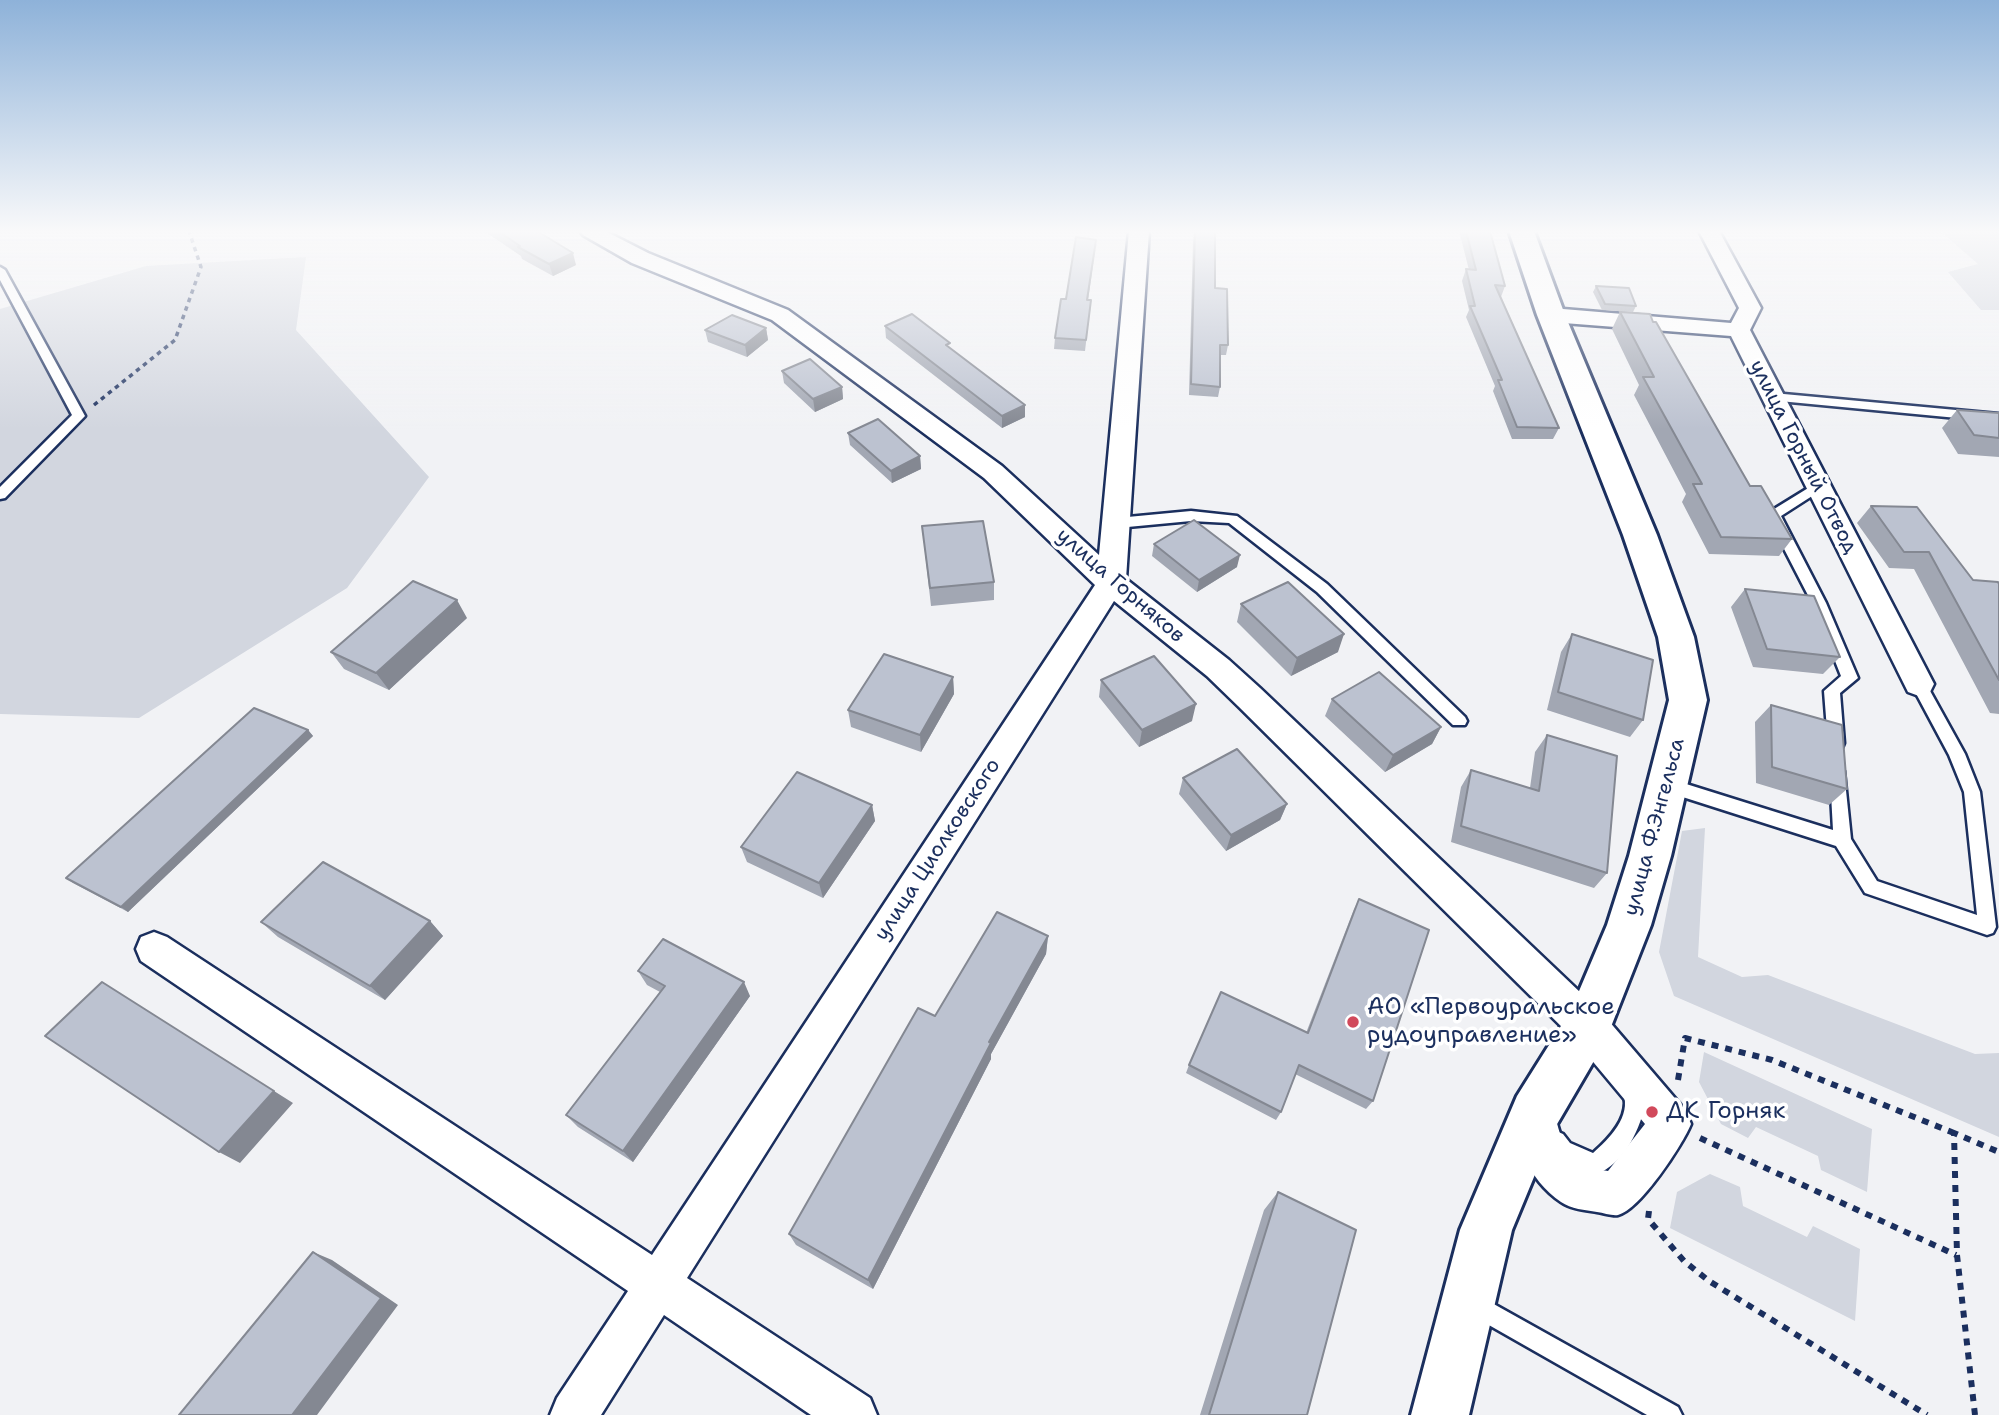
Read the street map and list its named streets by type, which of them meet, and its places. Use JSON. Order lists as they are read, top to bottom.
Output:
{
  "streets": {
    "street": [
      "улица Горный Отвод",
      "улица Горняков",
      "улица Ф.Энгельса",
      "улица Циолковского"
    ]
  },
  "crossings": [
    ["улица Горняков", "улица Ф.Энгельса"],
    ["улица Горняков", "улица Циолковского"]
  ],
  "places": ["АО «Первоуральское рудоуправление»", "ДК Горняк"]
}
